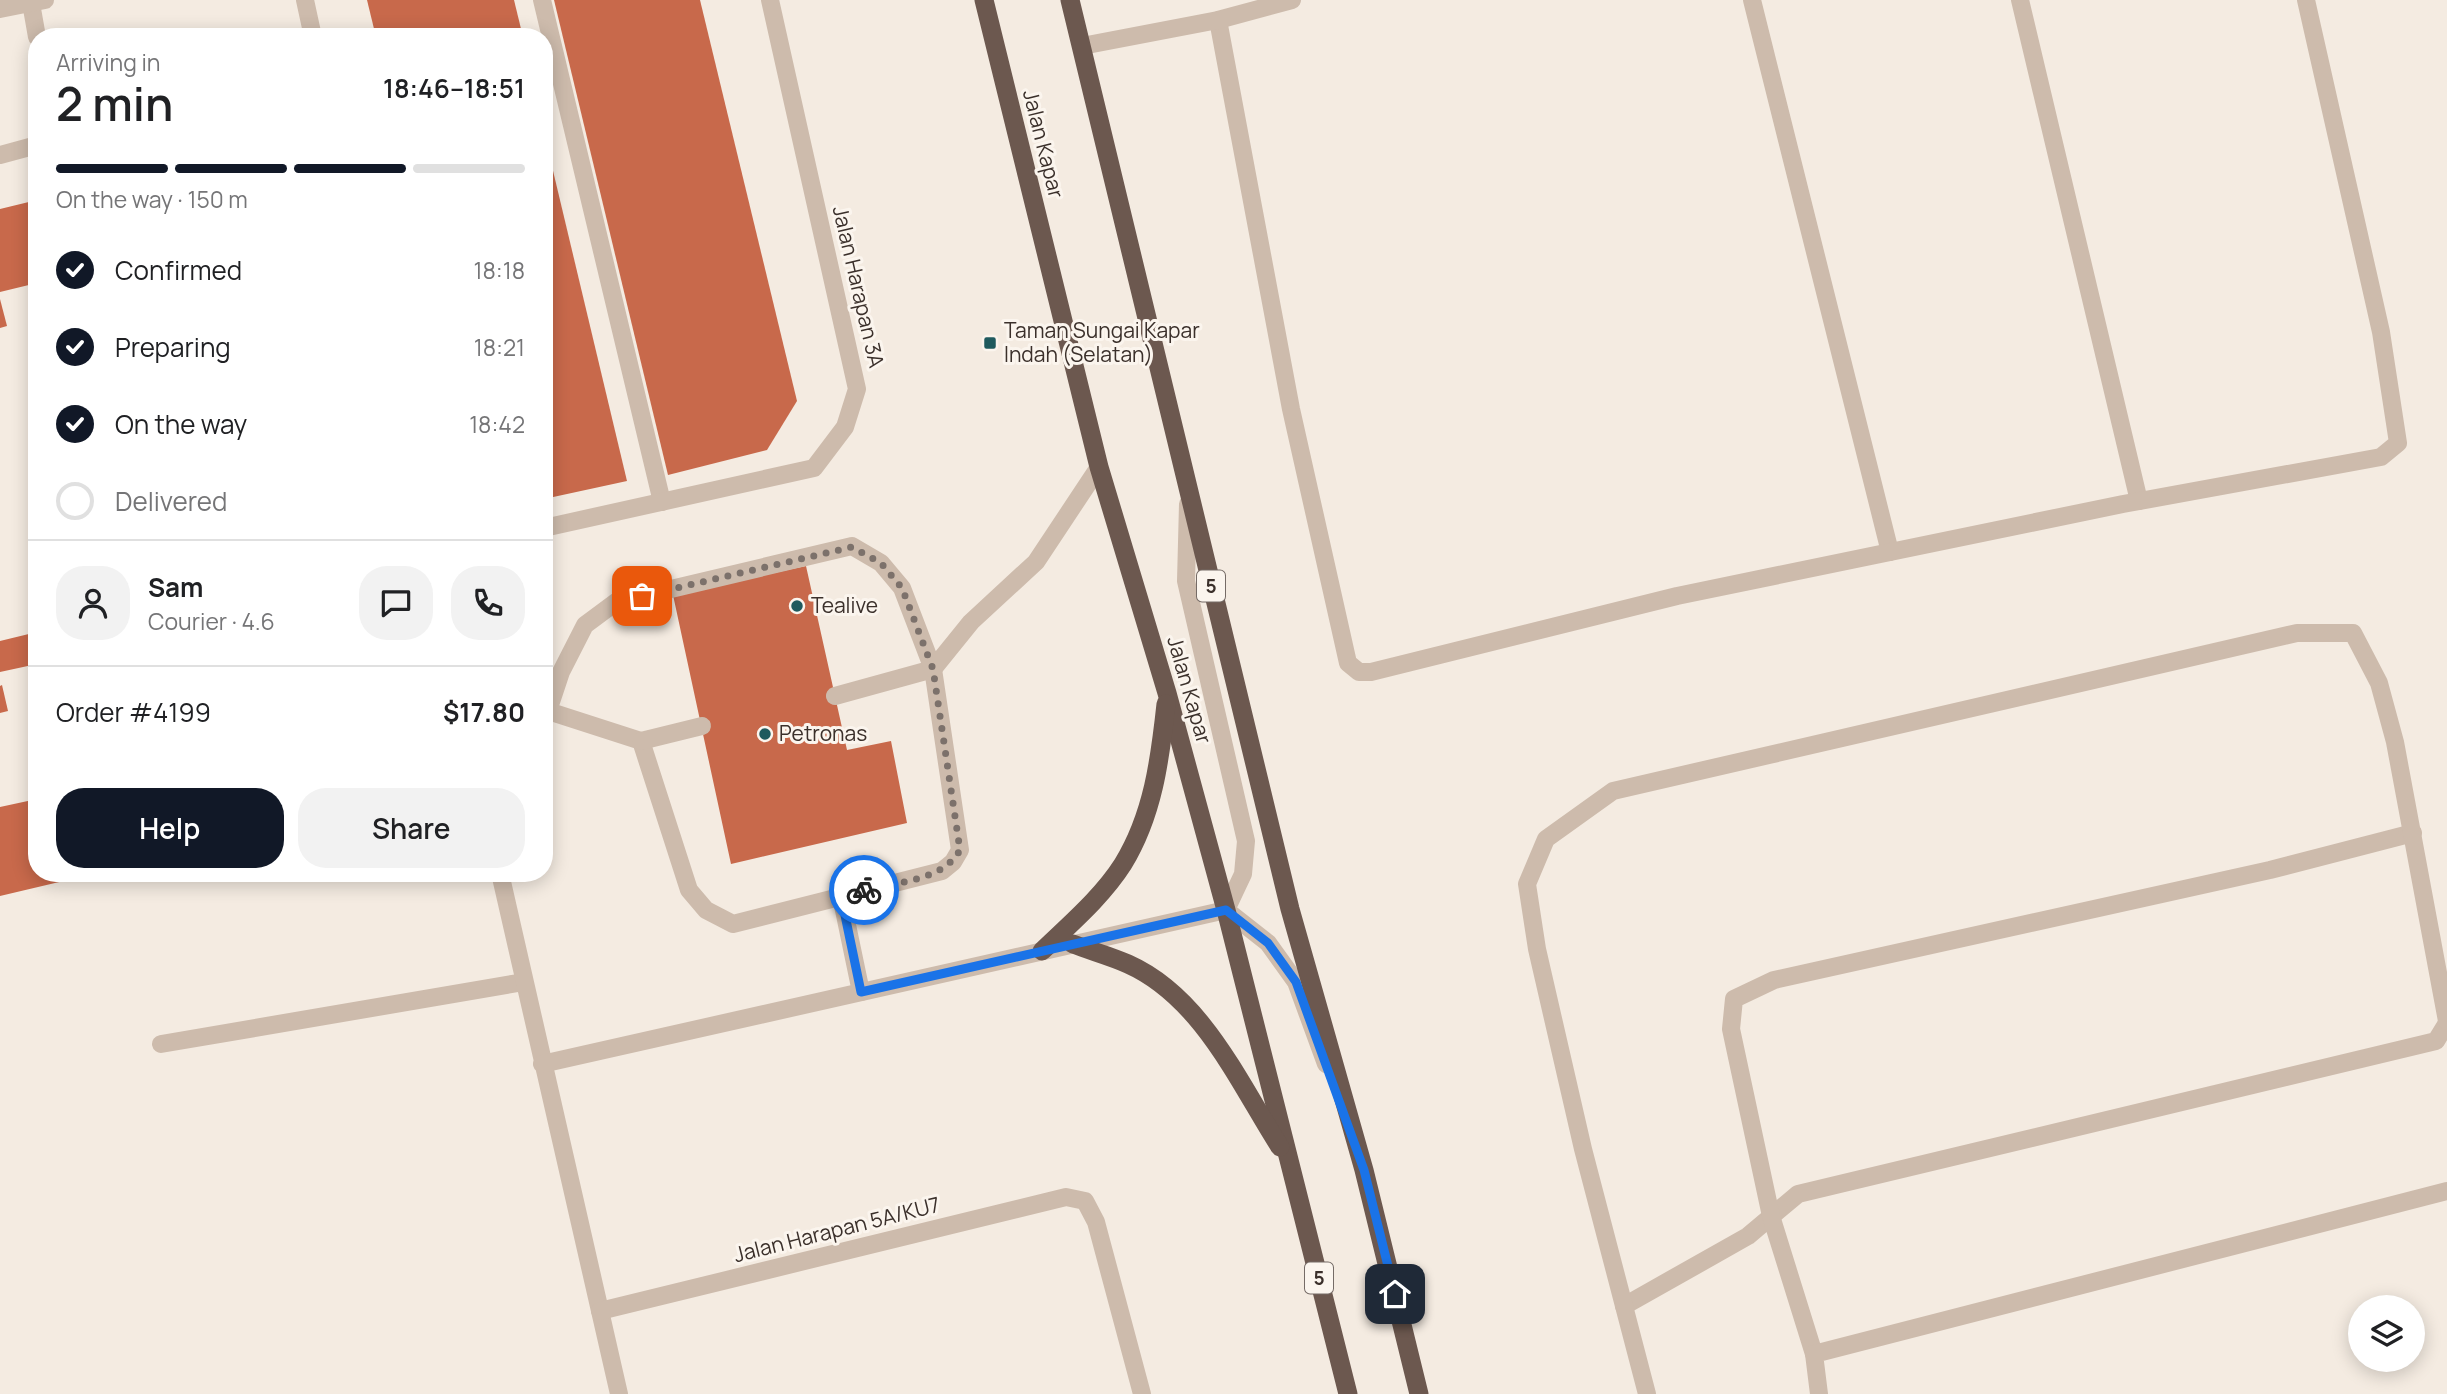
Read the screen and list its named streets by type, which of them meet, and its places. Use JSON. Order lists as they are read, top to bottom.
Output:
{
  "streets": {
    "highway": ["Jalan Kapar", "5"],
    "street": ["Jalan Harapan 3A", "Jalan Harapan 5A/KU7"]
  },
  "places": {
    "transit": ["Taman Sungai Kapar Indah (Selatan)"],
    "other": ["Tealive", "Petronas"]
  },
  "page": {
    "heading": ["2 min", "Arriving in", "18:46–18:51"],
    "panel": [
      "Sam",
      "Courier · 4.6",
      "Order #4199",
      "$17.80"
    ],
    "bar": "On the way · 150 m",
    "list": [
      ["Confirmed", "18:18"],
      ["Preparing", "18:21"],
      ["On the way", "18:42"],
      "Delivered"
    ],
    "buttons": ["Help", "Share"]
  }
}
